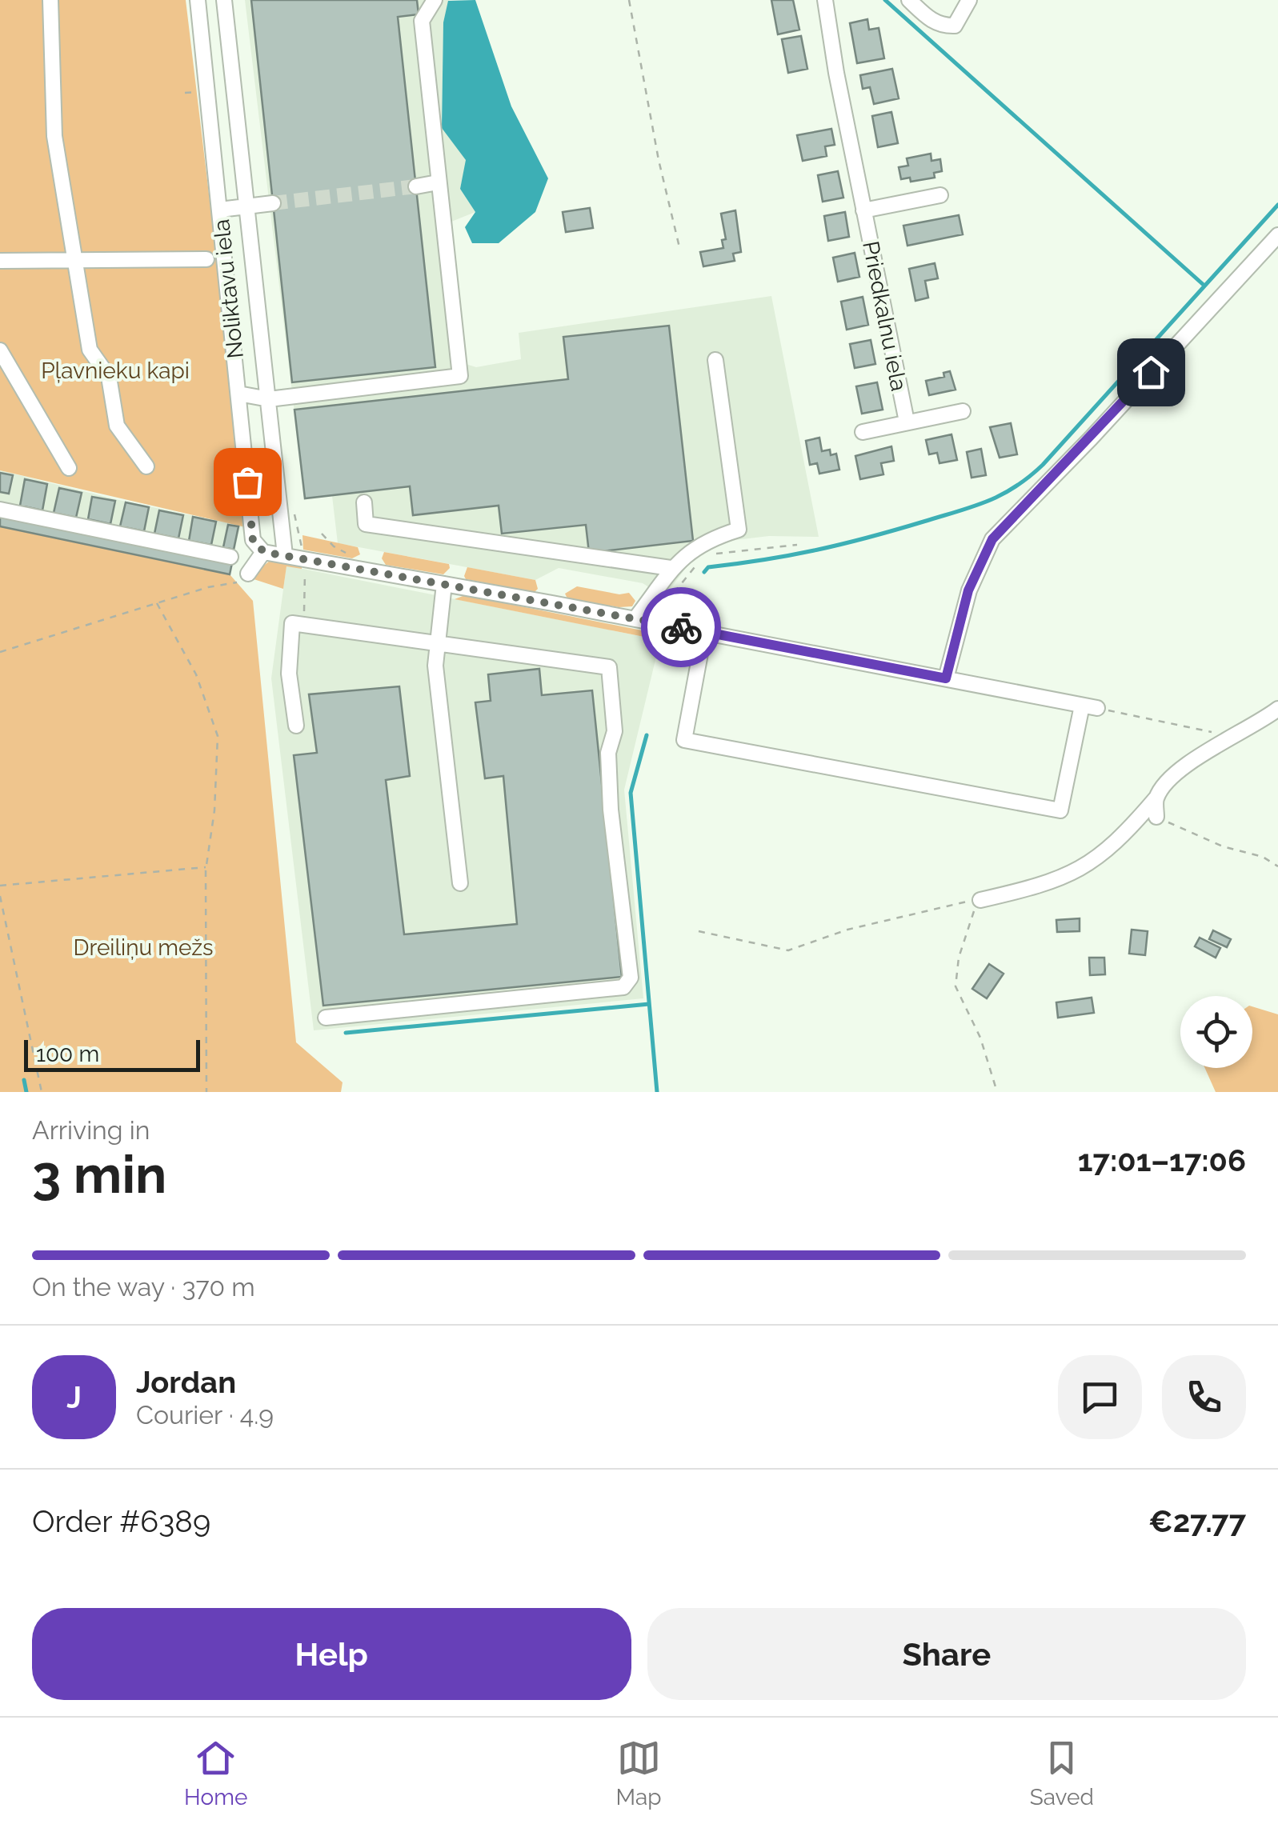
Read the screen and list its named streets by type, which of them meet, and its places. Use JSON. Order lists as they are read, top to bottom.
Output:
{
  "streets": {
    "street": ["Noliktavu iela", "Priedkalnu iela"]
  },
  "parks": ["Pļavnieku kapi", "Dreiliņu mežs"],
  "scale_bar": "100 m",
  "page": {
    "scale": "100 m",
    "heading": ["3 min", "Arriving in", "17:01–17:06"],
    "panel": [
      "Jordan",
      "Courier · 4.9",
      "Order #6389",
      "€27.77"
    ],
    "bar": "On the way · 370 m",
    "round": "J",
    "buttons": ["Help", "Share"],
    "tabs": ["Home", "Map", "Saved"]
  }
}
